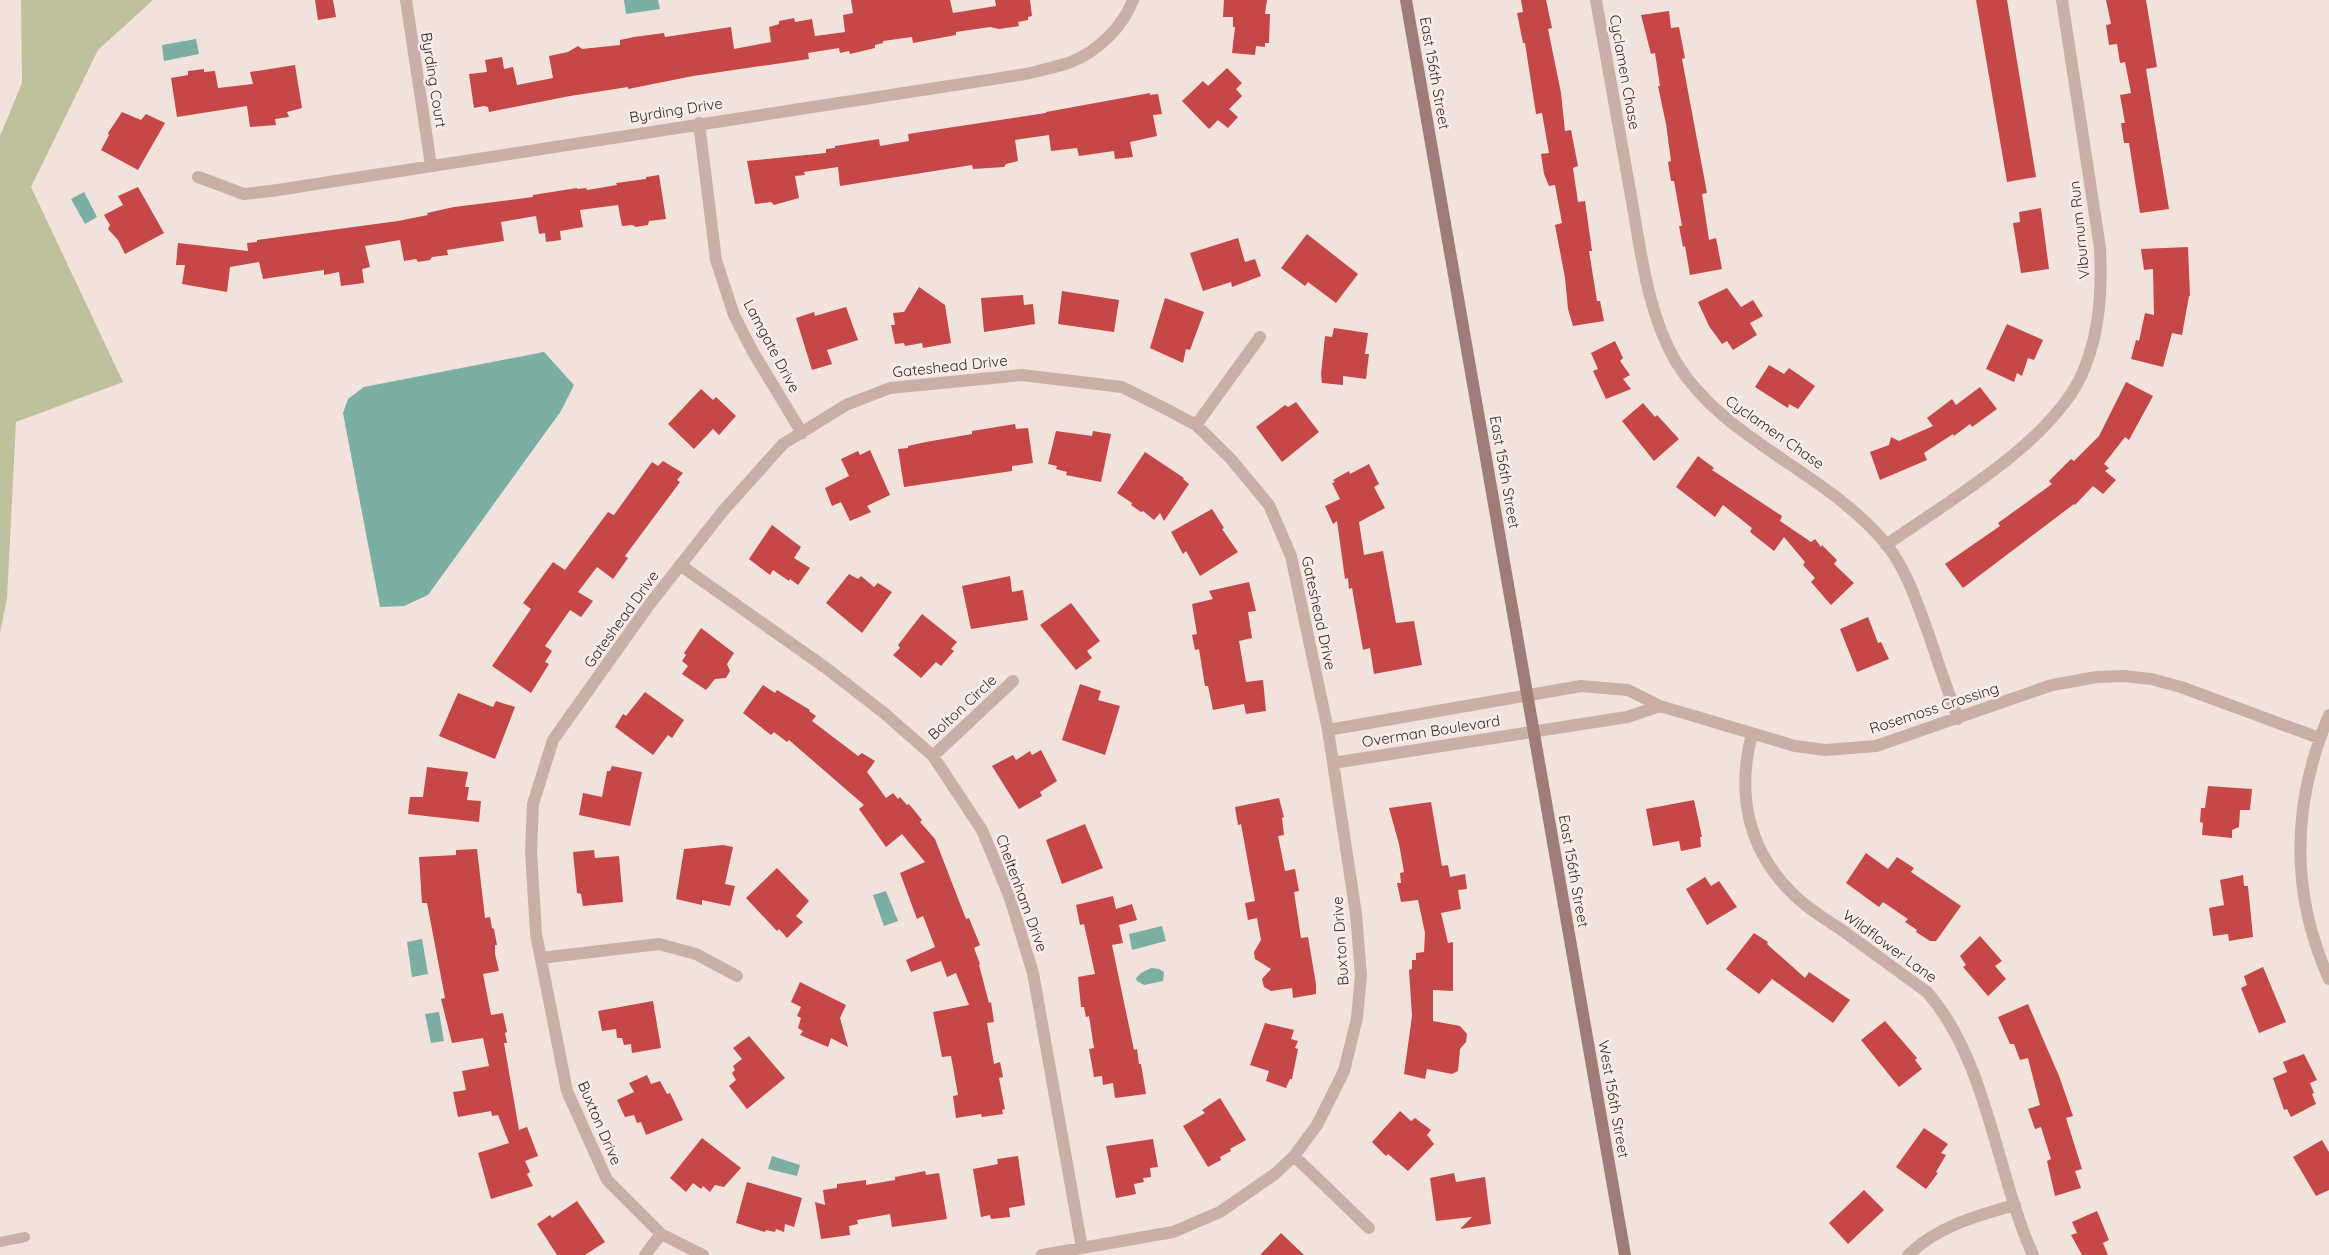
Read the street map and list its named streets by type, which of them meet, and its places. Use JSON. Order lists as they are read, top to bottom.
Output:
{
  "streets": {
    "street": [
      "Cyclamen Chase",
      "East 156th Street",
      "Byrding Court",
      "Byrding Drive",
      "Viburnum Run",
      "Lamgate Drive",
      "Gateshead Drive",
      "Bolton Circle",
      "Rosemoss Crossing",
      "Overman Boulevard",
      "Cheltenham Drive",
      "Buxton Drive",
      "Wildflower Lane",
      "West 156th Street"
    ]
  },
  "crossings": [
    ["Cyclamen Chase", "Viburnum Run"],
    ["Cyclamen Chase", "Rosemoss Crossing"],
    ["East 156th Street", "Rosemoss Crossing"],
    ["East 156th Street", "Overman Boulevard"],
    ["East 156th Street", "West 156th Street"],
    ["Byrding Court", "Byrding Drive"],
    ["Byrding Drive", "Lamgate Drive"],
    ["Lamgate Drive", "Gateshead Drive"],
    ["Gateshead Drive", "Rosemoss Crossing"],
    ["Gateshead Drive", "Overman Boulevard"],
    ["Gateshead Drive", "Cheltenham Drive"],
    ["Gateshead Drive", "Buxton Drive"],
    ["Bolton Circle", "Cheltenham Drive"],
    ["Rosemoss Crossing", "Overman Boulevard"],
    ["Rosemoss Crossing", "Wildflower Lane"],
    ["Overman Boulevard", "Buxton Drive"],
    ["Cheltenham Drive", "Buxton Drive"]
  ]
}
